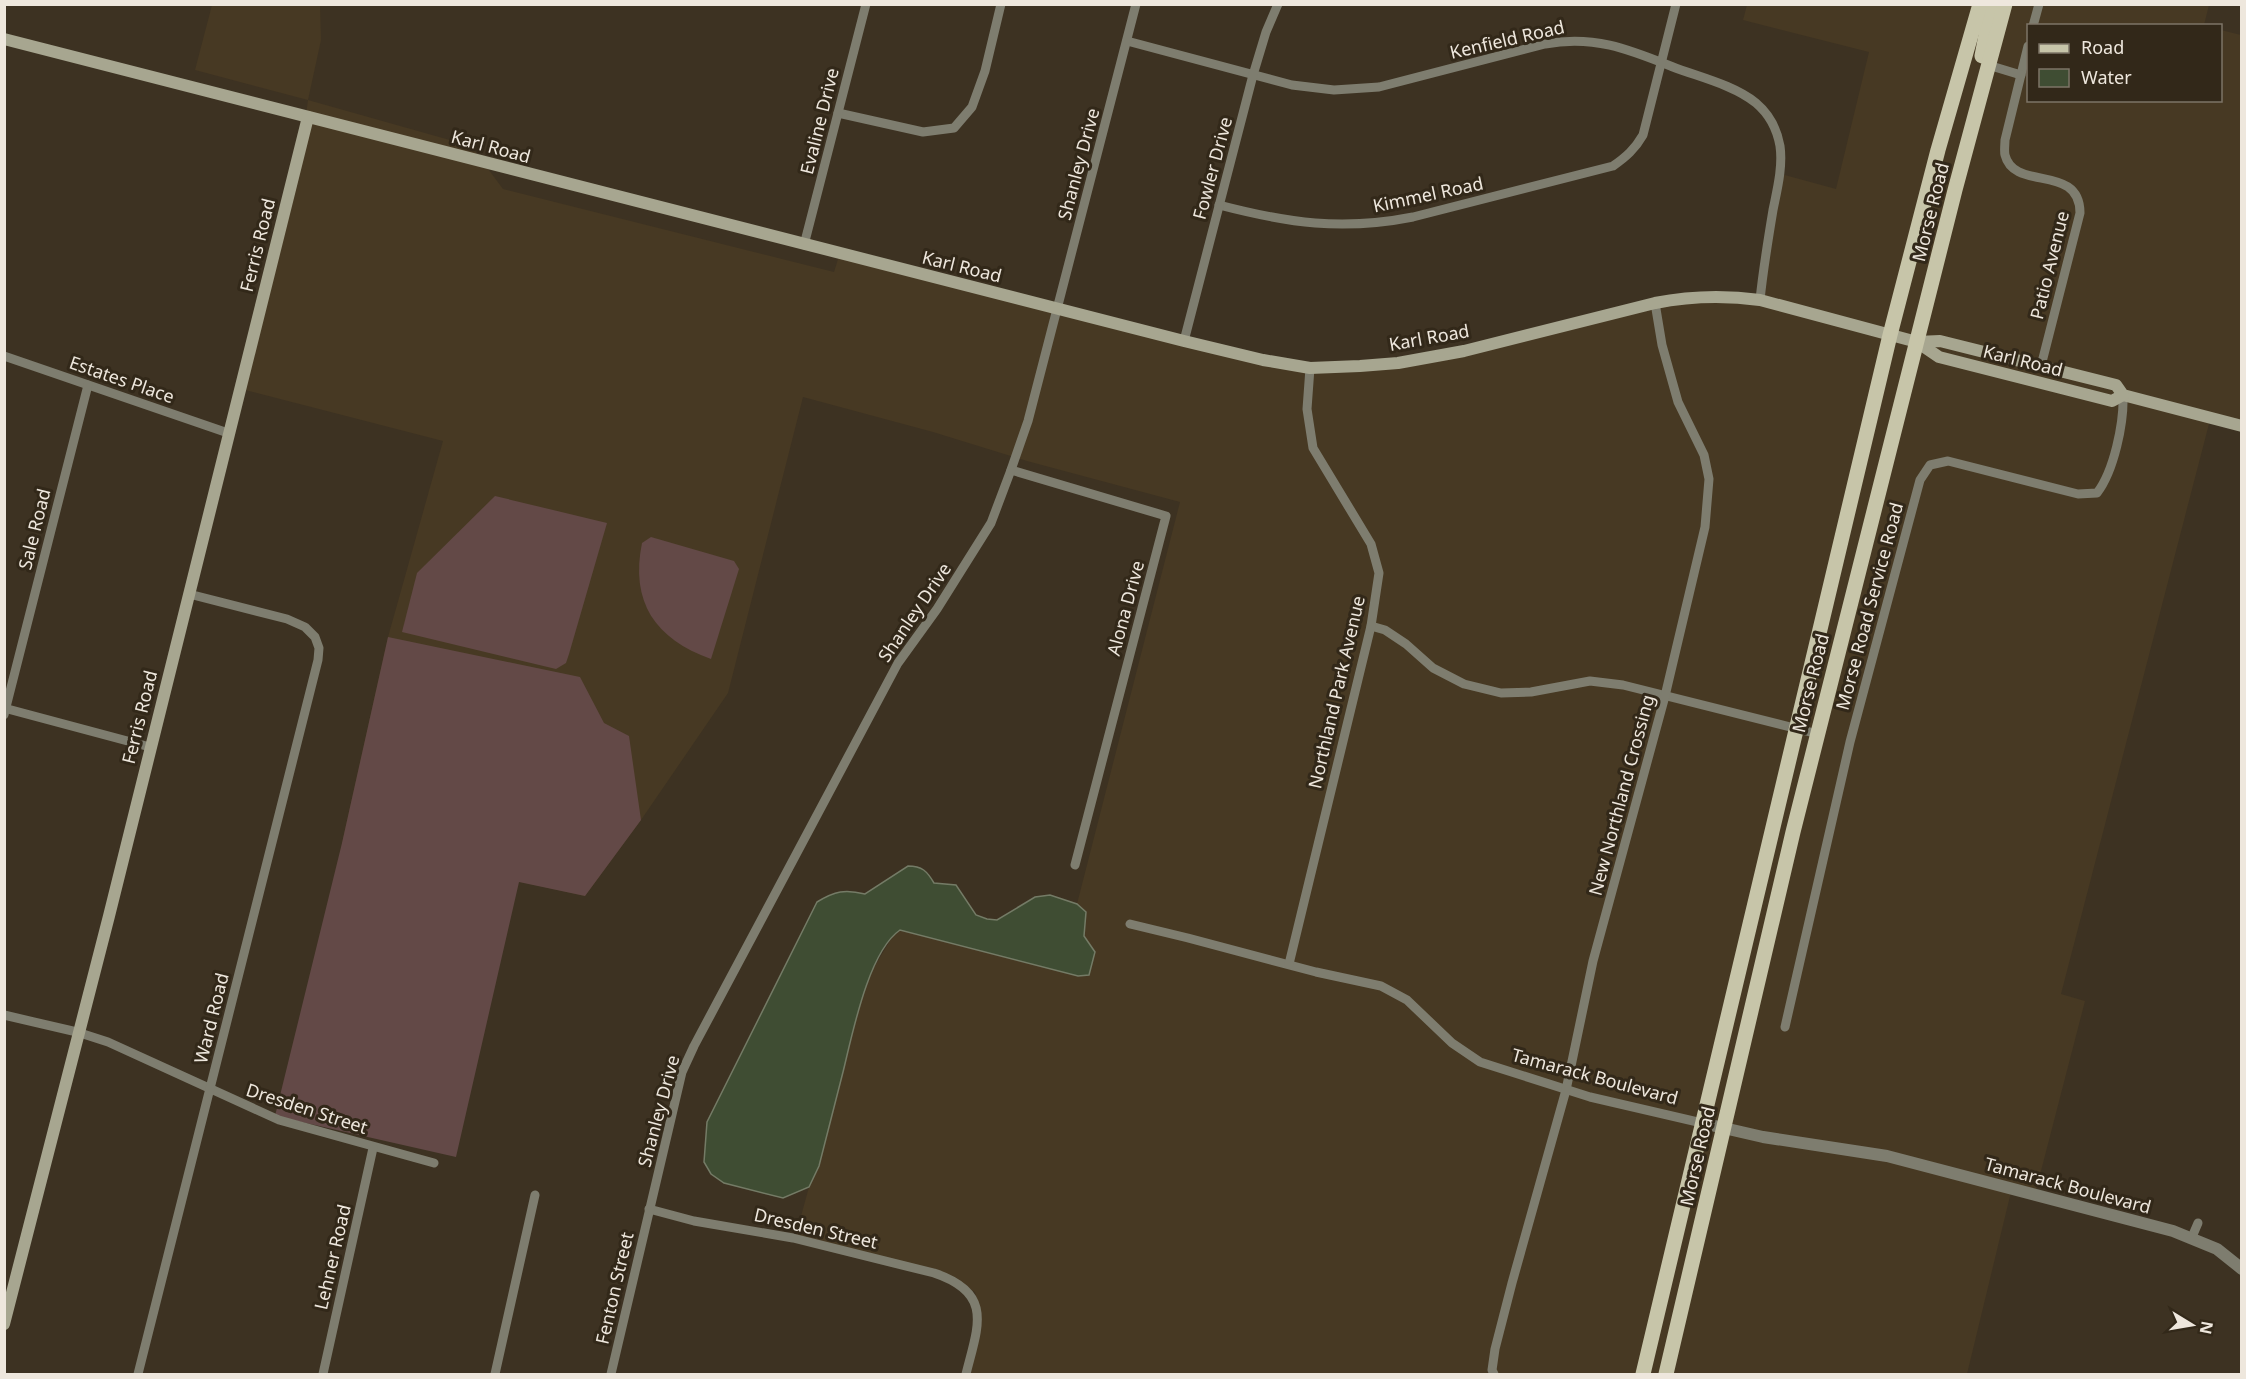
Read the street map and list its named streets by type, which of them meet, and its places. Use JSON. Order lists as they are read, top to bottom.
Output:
{
  "streets": {
    "main road": ["Karl Road", "Morse Road", "Ferris Road"],
    "street": [
      "Kenfield Road",
      "Evaline Drive",
      "Shanley Drive",
      "Fowler Drive",
      "Kimmel Road",
      "Patio Avenue",
      "Estates Place",
      "Sale Road",
      "Morse Road Service Road",
      "Alona Drive",
      "Northland Park Avenue",
      "New Northland Crossing",
      "Ward Road",
      "Tamarack Boulevard",
      "Dresden Street",
      "Lehner Road",
      "Fenton Street"
    ]
  },
  "crossings": [
    ["Kenfield Road", "Karl Road"],
    ["Kenfield Road", "Shanley Drive"],
    ["Kenfield Road", "Fowler Drive"],
    ["Kenfield Road", "Kimmel Road"],
    ["Evaline Drive", "Karl Road"],
    ["Karl Road", "Shanley Drive"],
    ["Karl Road", "Fowler Drive"],
    ["Karl Road", "Morse Road"],
    ["Karl Road", "Ferris Road"],
    ["Karl Road", "Patio Avenue"],
    ["Karl Road", "Morse Road Service Road"],
    ["Karl Road", "Northland Park Avenue"],
    ["Karl Road", "New Northland Crossing"],
    ["Shanley Drive", "Alona Drive"],
    ["Shanley Drive", "Dresden Street"],
    ["Shanley Drive", "Fenton Street"],
    ["Fowler Drive", "Kimmel Road"],
    ["Morse Road", "Tamarack Boulevard"],
    ["Ferris Road", "Estates Place"],
    ["Ferris Road", "Ward Road"],
    ["Ferris Road", "Dresden Street"],
    ["Estates Place", "Sale Road"],
    ["Northland Park Avenue", "Tamarack Boulevard"],
    ["New Northland Crossing", "Tamarack Boulevard"],
    ["Ward Road", "Dresden Street"],
    ["Dresden Street", "Lehner Road"],
    ["Dresden Street", "Fenton Street"]
  ],
  "legend": ["Road", "Water"],
  "north": "right"
}
